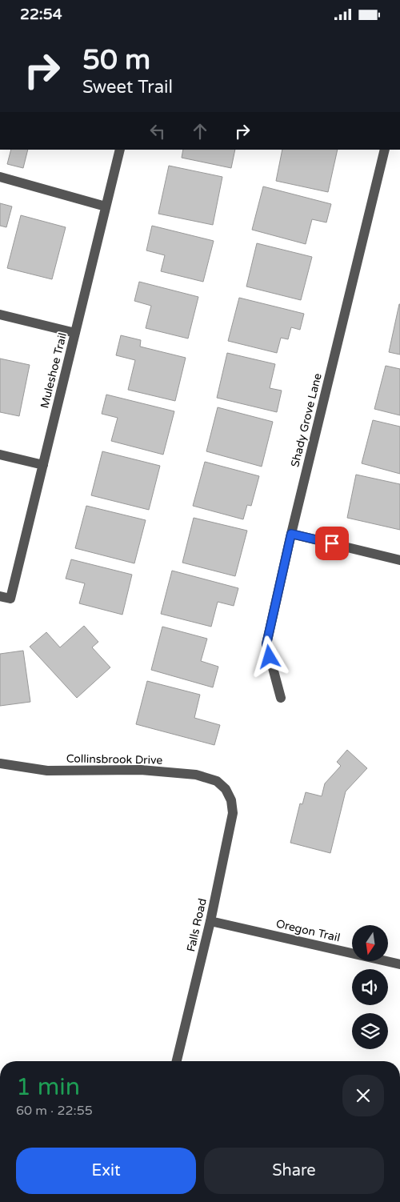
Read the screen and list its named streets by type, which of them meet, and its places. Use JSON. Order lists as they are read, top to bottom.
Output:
{
  "streets": {
    "street": [
      "Muleshoe Trail",
      "Shady Grove Lane",
      "Collinsbrook Drive",
      "Falls Road",
      "Oregon Trail"
    ]
  },
  "crossings": [
    ["Collinsbrook Drive", "Falls Road"],
    ["Falls Road", "Oregon Trail"]
  ],
  "north": "bottom",
  "page": {
    "status": "22:54",
    "turn": ["50 m", "Sweet Trail"],
    "heading": ["1 min", "60 m · 22:55"],
    "buttons": ["Exit", "Share"]
  }
}
